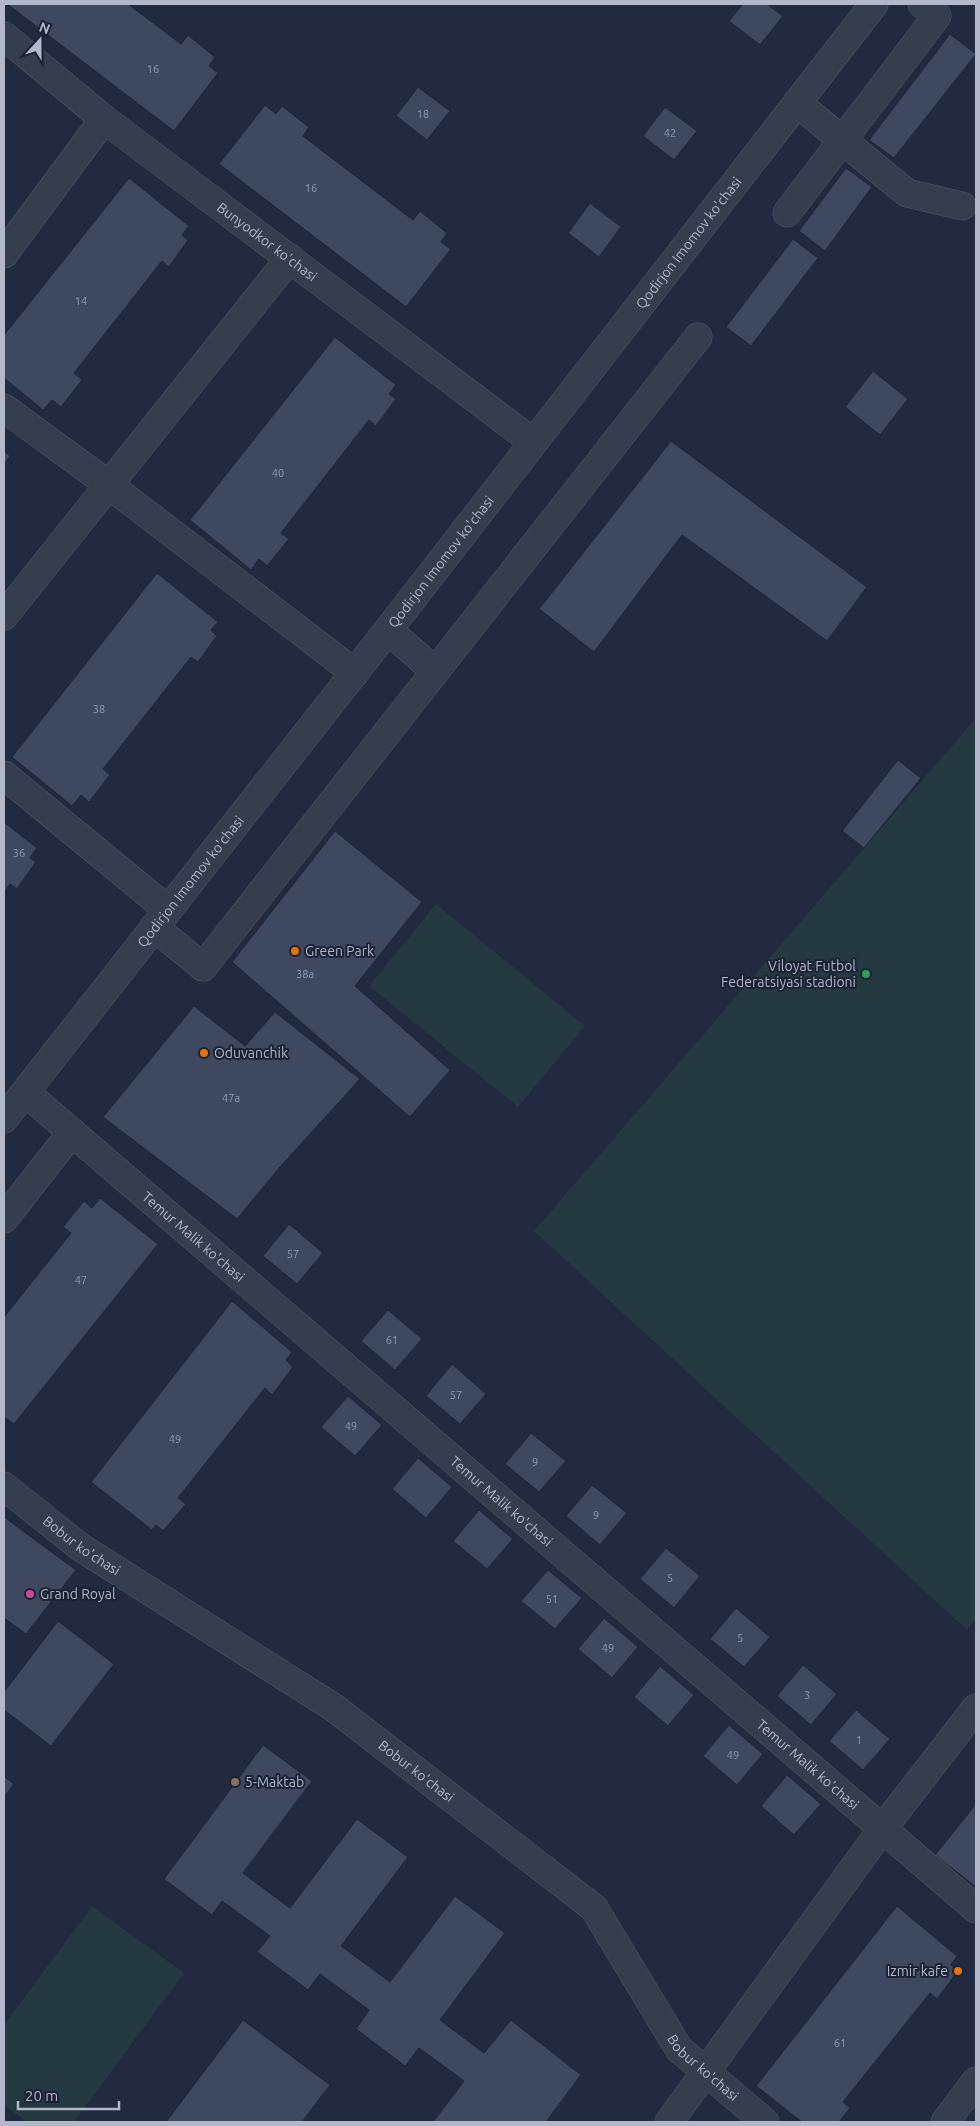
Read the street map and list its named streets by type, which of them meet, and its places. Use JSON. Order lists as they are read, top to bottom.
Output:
{
  "streets": {
    "street": [
      "Bunyodkor ko'chasi",
      "Qodirjon Imomov ko'chasi",
      "Temur Malik ko'chasi",
      "Bobur ko'chasi"
    ]
  },
  "crossings": [
    ["Bunyodkor ko'chasi", "Qodirjon Imomov ko'chasi"],
    ["Qodirjon Imomov ko'chasi", "Temur Malik ko'chasi"]
  ],
  "places": [
    "Green Park",
    "Viloyat Futbol Federatsiyasi stadioni",
    "Oduvanchik",
    "Grand Royal",
    "5-Maktab",
    "Izmir kafe"
  ],
  "house_numbers": [
    "16",
    "18",
    "42",
    "16",
    "14",
    "40",
    "38",
    "36",
    "38a",
    "47a",
    "57",
    "47",
    "61",
    "57",
    "49",
    "49",
    "9",
    "9",
    "5",
    "51",
    "5",
    "49",
    "3",
    "1",
    "49",
    "61"
  ],
  "scale_bar": "20 m",
  "north": "top"
}
